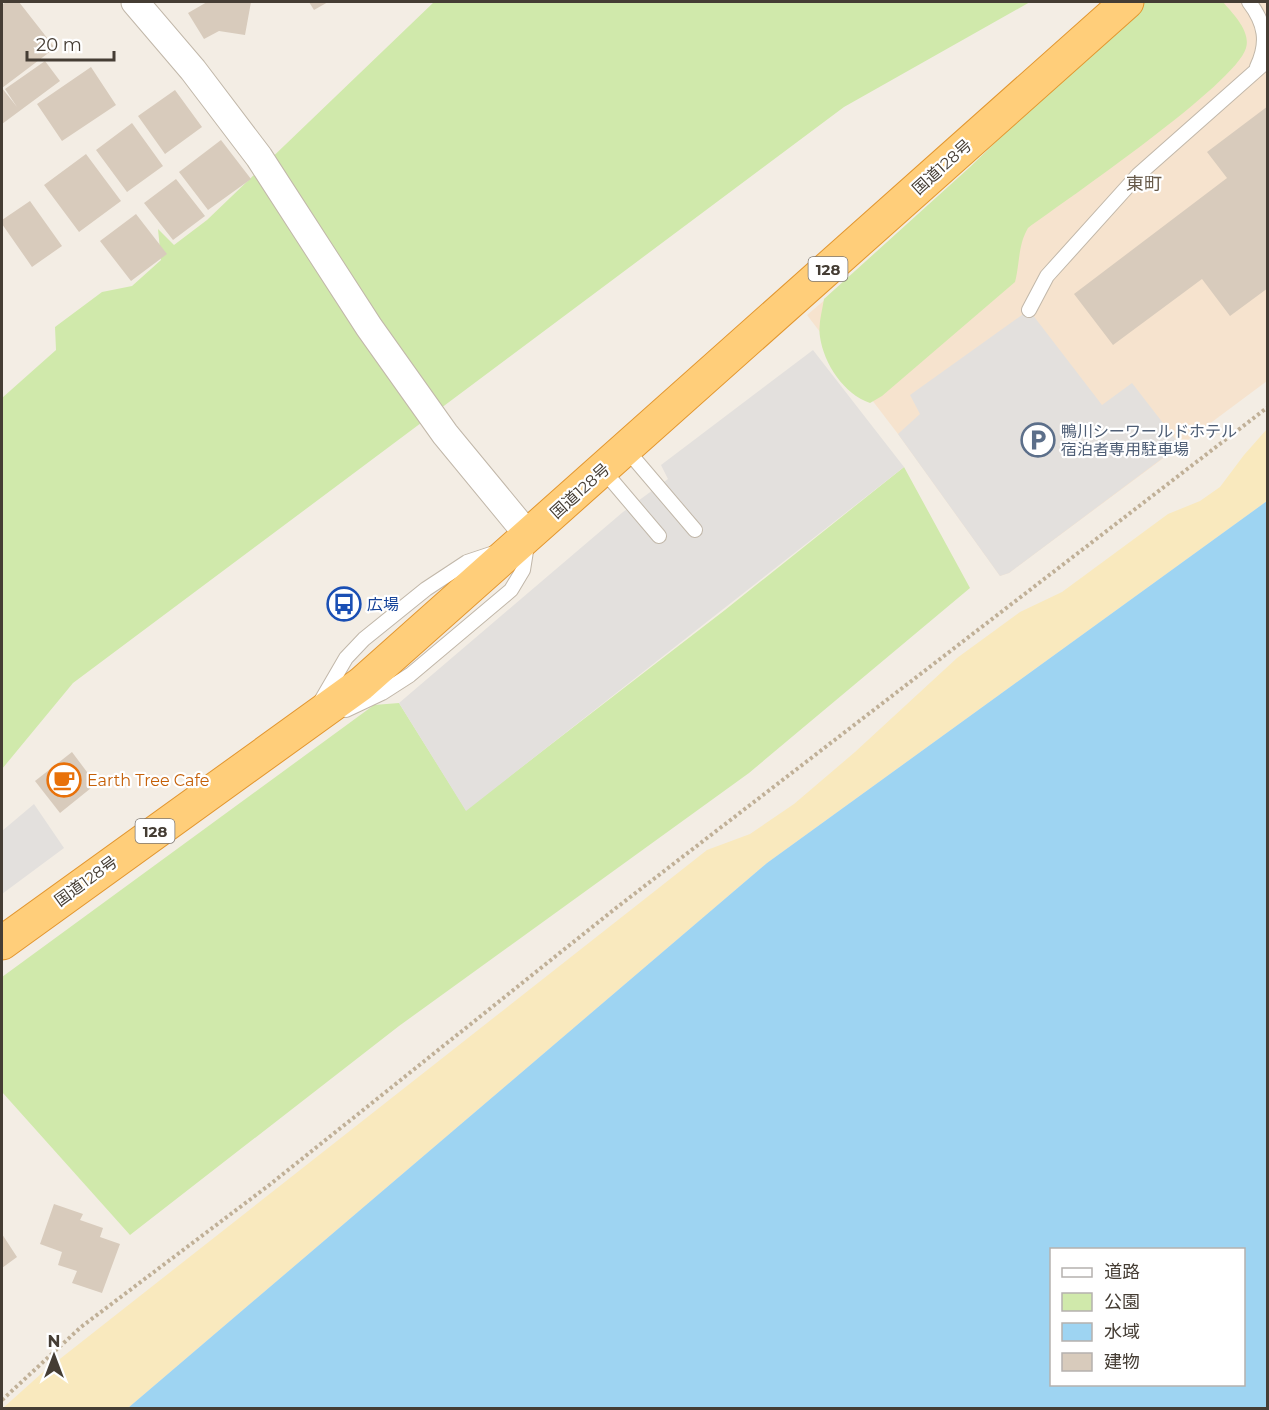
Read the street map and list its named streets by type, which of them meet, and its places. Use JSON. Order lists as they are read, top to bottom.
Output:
{
  "streets": {
    "highway": ["国道128号", "128"]
  },
  "districts": ["東町"],
  "places": {
    "parking": ["鴨川シーワールドホテル 宿泊者専用駐車場"],
    "bus stop": ["広場"],
    "cafe": ["Earth Tree Cafe"]
  },
  "legend": [
    "道路",
    "公園",
    "水域",
    "建物"
  ],
  "scale_bar": "20 m",
  "north": "top"
}
